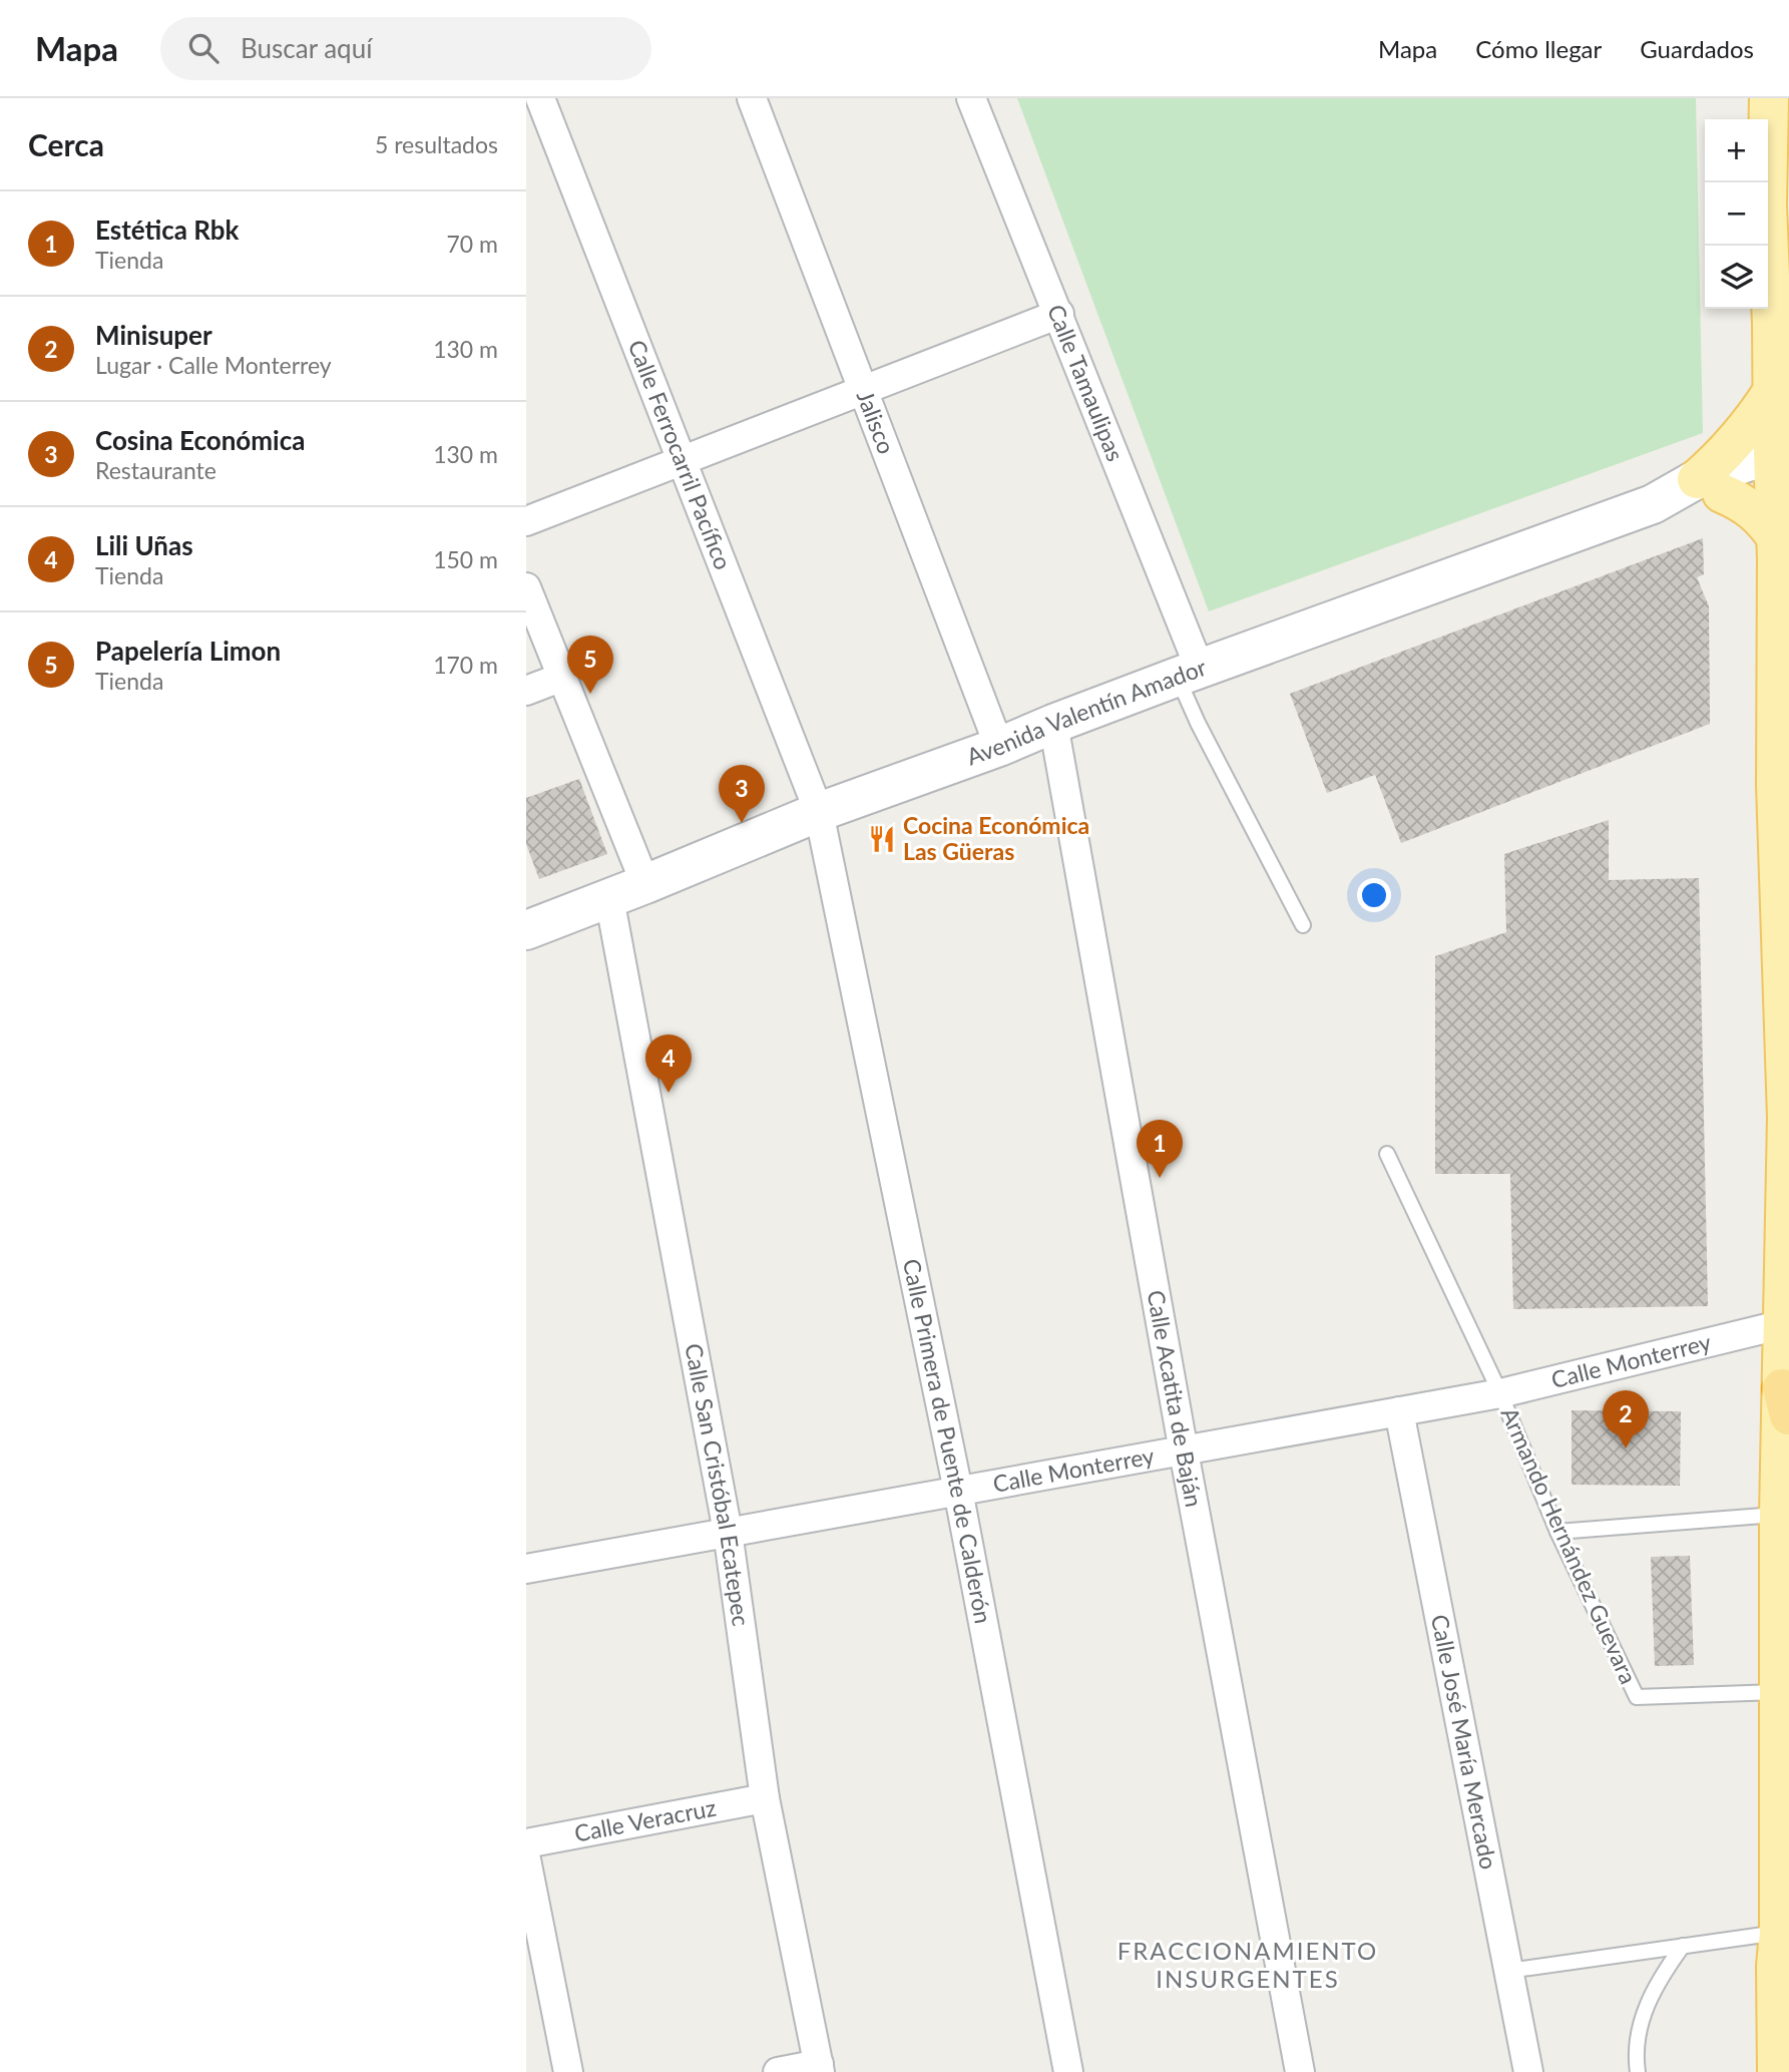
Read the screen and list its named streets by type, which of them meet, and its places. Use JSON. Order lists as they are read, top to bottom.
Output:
{
  "streets": {
    "street": [
      "Calle Tamaulipas",
      "Jalisco",
      "Calle Ferrocarril Pacífico",
      "Avenida Valentín Amador",
      "Calle Monterrey",
      "Calle Acatita de Baján",
      "Calle Primera de Puente de Calderón",
      "Calle San Cristóbal Ecatepec",
      "Calle José María Mercado",
      "Calle Veracruz"
    ],
    "lane": ["Armando Hernández Guevara"]
  },
  "crossings": [
    ["Calle Tamaulipas", "Avenida Valentín Amador"],
    ["Jalisco", "Avenida Valentín Amador"],
    ["Calle Ferrocarril Pacífico", "Avenida Valentín Amador"],
    ["Calle Ferrocarril Pacífico", "Calle Primera de Puente de Calderón"],
    ["Avenida Valentín Amador", "Calle Acatita de Baján"],
    ["Avenida Valentín Amador", "Calle Primera de Puente de Calderón"],
    ["Avenida Valentín Amador", "Calle San Cristóbal Ecatepec"],
    ["Calle Monterrey", "Calle Acatita de Baján"],
    ["Calle Monterrey", "Calle Primera de Puente de Calderón"],
    ["Calle Monterrey", "Calle San Cristóbal Ecatepec"],
    ["Calle Monterrey", "Armando Hernández Guevara"],
    ["Calle Monterrey", "Calle José María Mercado"],
    ["Calle San Cristóbal Ecatepec", "Calle Veracruz"]
  ],
  "districts": ["FRACCIONAMIENTO INSURGENTES"],
  "places": {
    "restaurant": ["Cocina Económica Las Güeras"]
  },
  "page": {
    "header": "Mapa",
    "search": "Buscar aquí",
    "nav": ["Mapa", "Cómo llegar", "Guardados"],
    "heading": ["Cerca", "5 resultados"],
    "map_buttons": ["+", "−"],
    "list": [
      {
        "mark": "1",
        "name": "Estética Rbk",
        "note": "Tienda",
        "value": "70 m"
      },
      {
        "mark": "2",
        "name": "Minisuper",
        "note": "Lugar · Calle Monterrey",
        "value": "130 m"
      },
      {
        "mark": "3",
        "name": "Cosina Económica",
        "note": "Restaurante",
        "value": "130 m"
      },
      {
        "mark": "4",
        "name": "Lili Uñas",
        "note": "Tienda",
        "value": "150 m"
      },
      {
        "mark": "5",
        "name": "Papelería Limon",
        "note": "Tienda",
        "value": "170 m"
      }
    ],
    "pins": [
      "5",
      "3",
      "4",
      "1",
      "2"
    ]
  }
}
